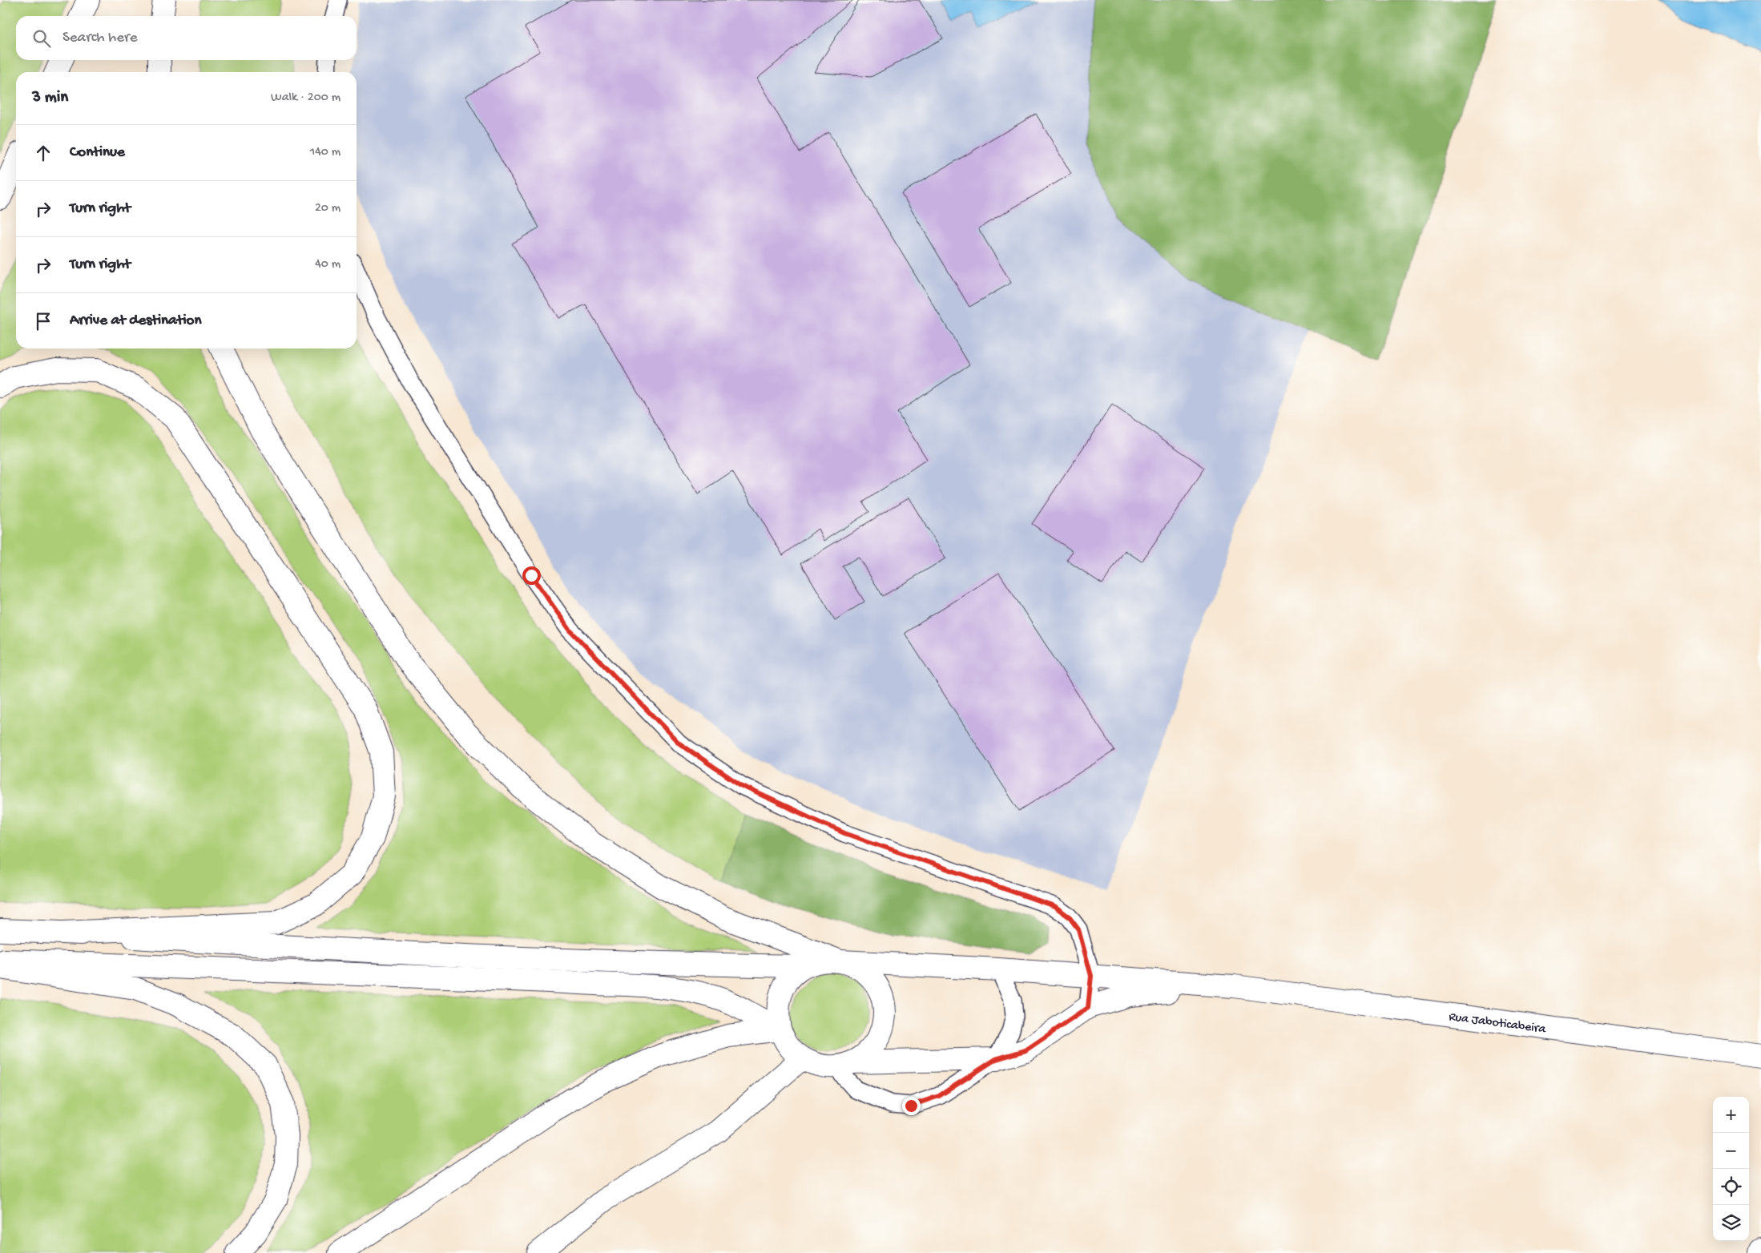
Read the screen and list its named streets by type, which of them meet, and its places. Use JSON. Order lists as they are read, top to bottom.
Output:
{
  "streets": {
    "main road": ["Rua Jaboticabeira"]
  },
  "page": {
    "search": "Search here",
    "heading": ["3 min", "Walk · 200 m"],
    "list": [
      ["Continue", "140 m"],
      ["Turn right", "20 m"],
      ["Turn right", "40 m"],
      "Arrive at destination"
    ],
    "map_buttons": ["+", "−"]
  }
}
